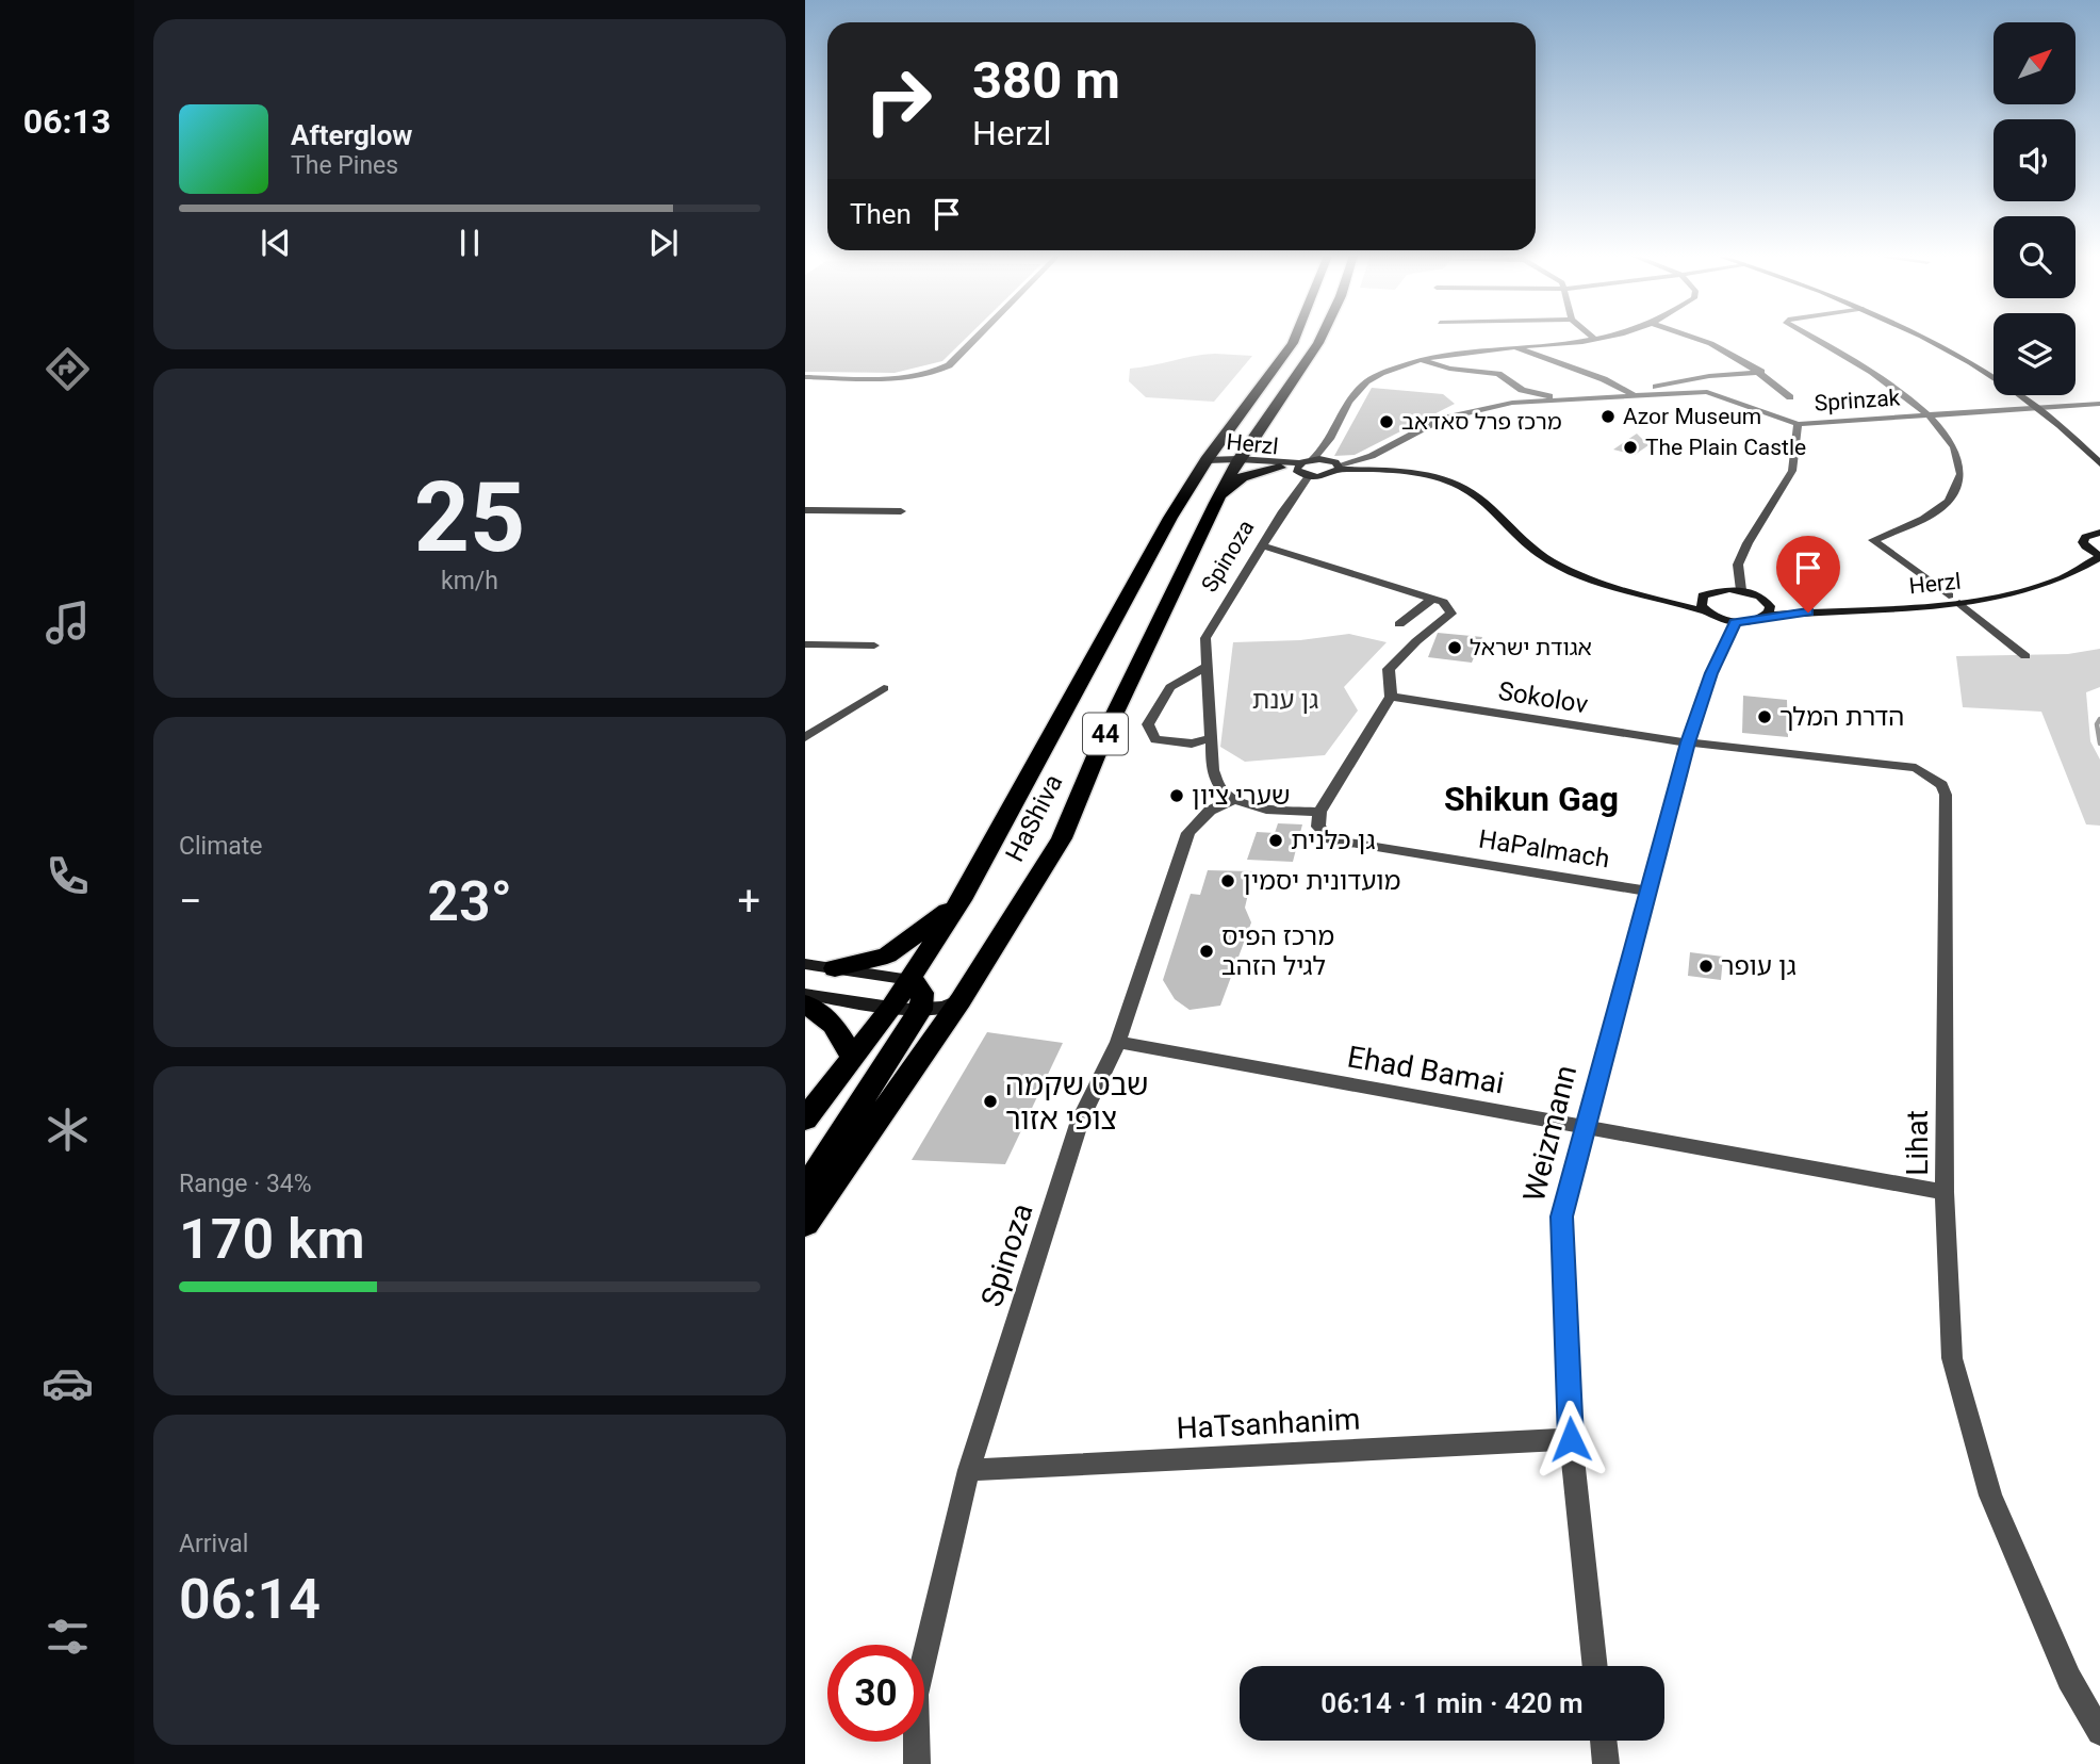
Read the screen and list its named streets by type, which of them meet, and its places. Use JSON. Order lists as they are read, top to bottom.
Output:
{
  "streets": {
    "highway": ["44", "HaShiva"],
    "street": [
      "Sprinzak",
      "Herzl",
      "Spinoza",
      "Sokolov",
      "HaPalmach",
      "Ehad Bamai",
      "Weizmann",
      "Lihat",
      "HaTsanhanim"
    ]
  },
  "crossings": [
    ["Herzl", "HaShiva"],
    ["Spinoza", "Ehad Bamai"],
    ["Spinoza", "HaTsanhanim"],
    ["Sokolov", "Weizmann"],
    ["Sokolov", "Lihat"],
    ["HaPalmach", "Weizmann"],
    ["Ehad Bamai", "Weizmann"],
    ["Ehad Bamai", "Lihat"],
    ["Weizmann", "Lihat"],
    ["Weizmann", "HaTsanhanim"]
  ],
  "districts": ["Shikun Gag"],
  "parks": ["גן ענת"],
  "places": [
    "Azor Museum",
    "מרכז פרל סאדאב",
    "The Plain Castle",
    "אגודת ישראל",
    "הדרת המלך",
    "שערי ציון",
    "גן כלנית",
    "מועדונית יסמין",
    "מרכז הפיס לגיל הזהב",
    "גן עופר",
    "שבט שקמה צופי אזור"
  ],
  "north": "top right",
  "page": {
    "tabs": "06:13",
    "turn": ["380 m", "Herzl"],
    "song": ["Afterglow", "The Pines"],
    "then": "Then",
    "tile": [
      ["25", "km/h"],
      "Climate",
      ["Range · 34%", "170 km"],
      ["Arrival", "06:14"]
    ],
    "heat": ["−", "23°", "+"],
    "limit": "30",
    "trip": "06:14 · 1 min · 420 m"
  }
}
